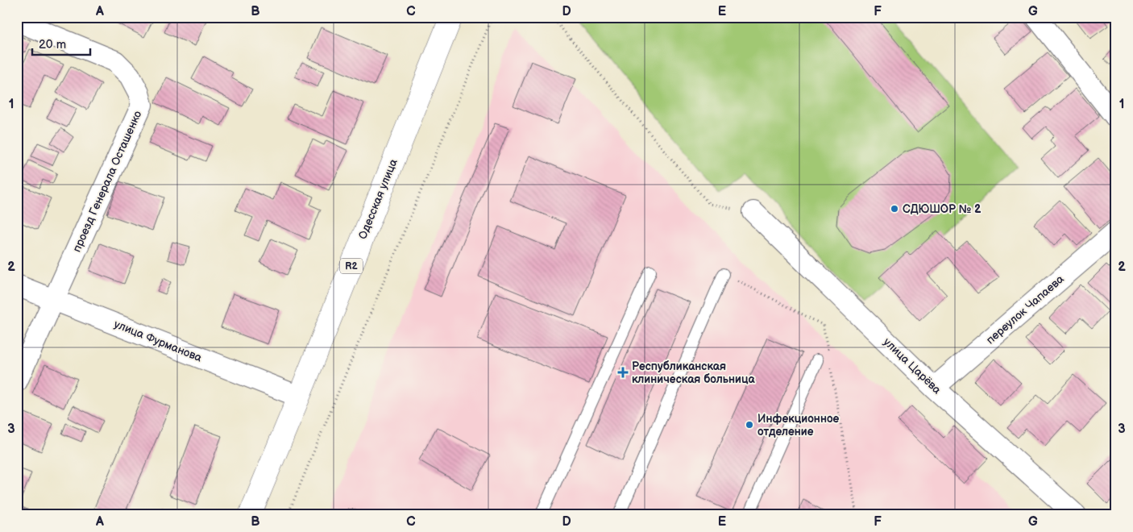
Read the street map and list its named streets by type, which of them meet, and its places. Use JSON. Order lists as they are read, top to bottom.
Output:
{
  "streets": {
    "main road": ["Одесская улица", "R2"],
    "street": [
      "проезд Генерала Осташенко",
      "переулок Чапаева",
      "улица Фурманова",
      "улица Царёва"
    ]
  },
  "crossings": [
    ["проезд Генерала Осташенко", "улица Фурманова"],
    ["Одесская улица", "улица Фурманова"],
    ["переулок Чапаева", "улица Царёва"]
  ],
  "places": {
    "other": ["СДЮШОР № 2", "Инфекционное отделение"],
    "health": ["Республиканская клиническая больница"]
  },
  "scale_bar": "20 m",
  "grid": {
    "columns": [
      "A",
      "B",
      "C",
      "D",
      "E",
      "F",
      "G"
    ],
    "rows": ["1", "2", "3"]
  }
}
